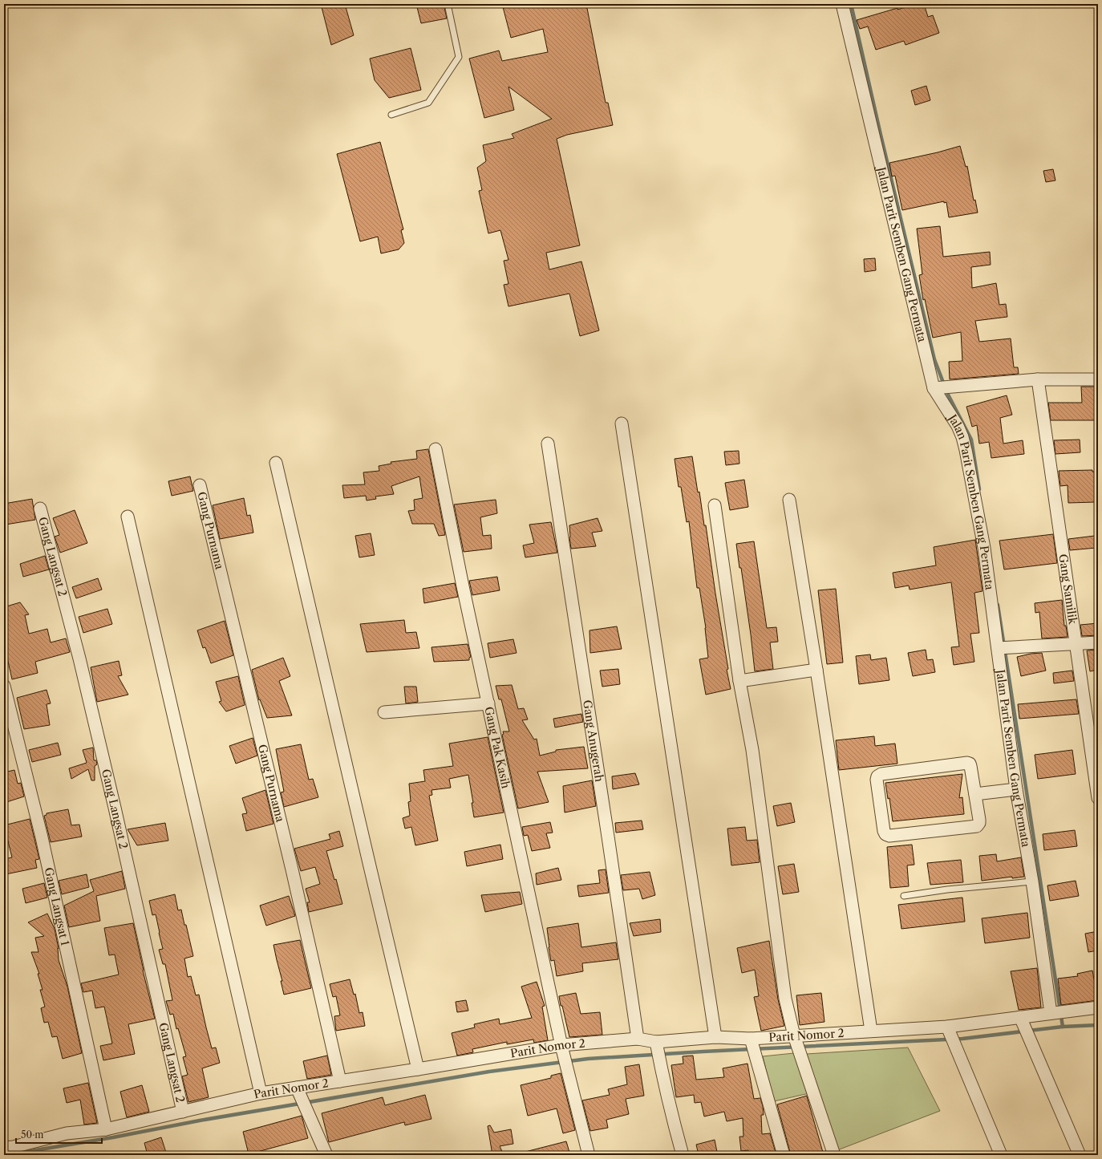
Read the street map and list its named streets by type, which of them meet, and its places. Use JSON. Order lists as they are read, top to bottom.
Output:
{
  "streets": {
    "street": [
      "Jalan Parit Semben Gang Permata",
      "Gang Purnama",
      "Gang Langsat 2",
      "Gang Samilik",
      "Gang Anugerah",
      "Gang Pak Kasih",
      "Gang Langsat 1",
      "Parit Nomor 2"
    ]
  },
  "crossings": [
    ["Jalan Parit Semben Gang Permata", "Parit Nomor 2"],
    ["Gang Purnama", "Parit Nomor 2"],
    ["Gang Langsat 2", "Parit Nomor 2"],
    ["Gang Anugerah", "Parit Nomor 2"],
    ["Gang Pak Kasih", "Parit Nomor 2"],
    ["Gang Langsat 1", "Parit Nomor 2"]
  ],
  "scale_bar": "50 m"
}
